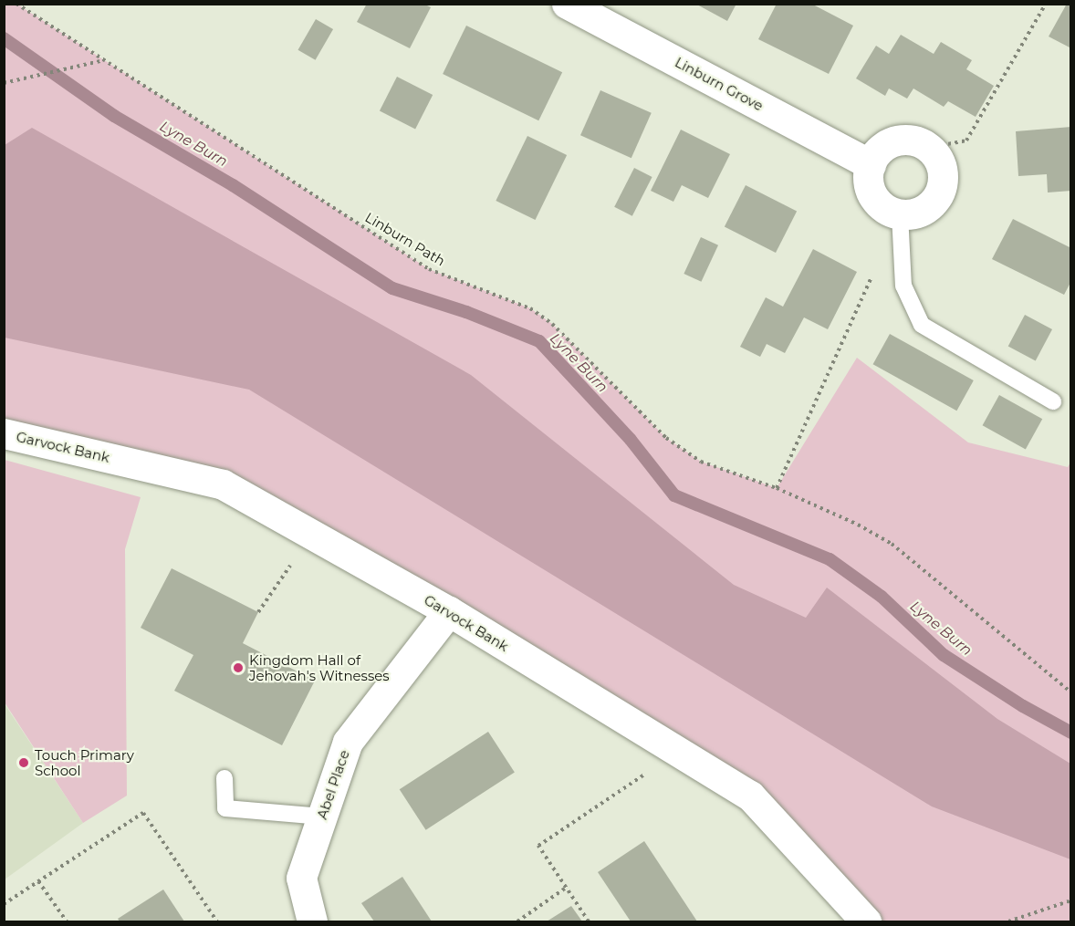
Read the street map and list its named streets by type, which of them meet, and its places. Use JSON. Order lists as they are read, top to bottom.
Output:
{
  "streets": {
    "street": ["Linburn Grove", "Garvock Bank", "Abel Place"],
    "path": ["Linburn Path"]
  },
  "crossings": [
    ["Garvock Bank", "Abel Place"]
  ],
  "water": ["Lyne Burn"],
  "places": ["Kingdom Hall of Jehovah's Witnesses", "Touch Primary School"]
}
